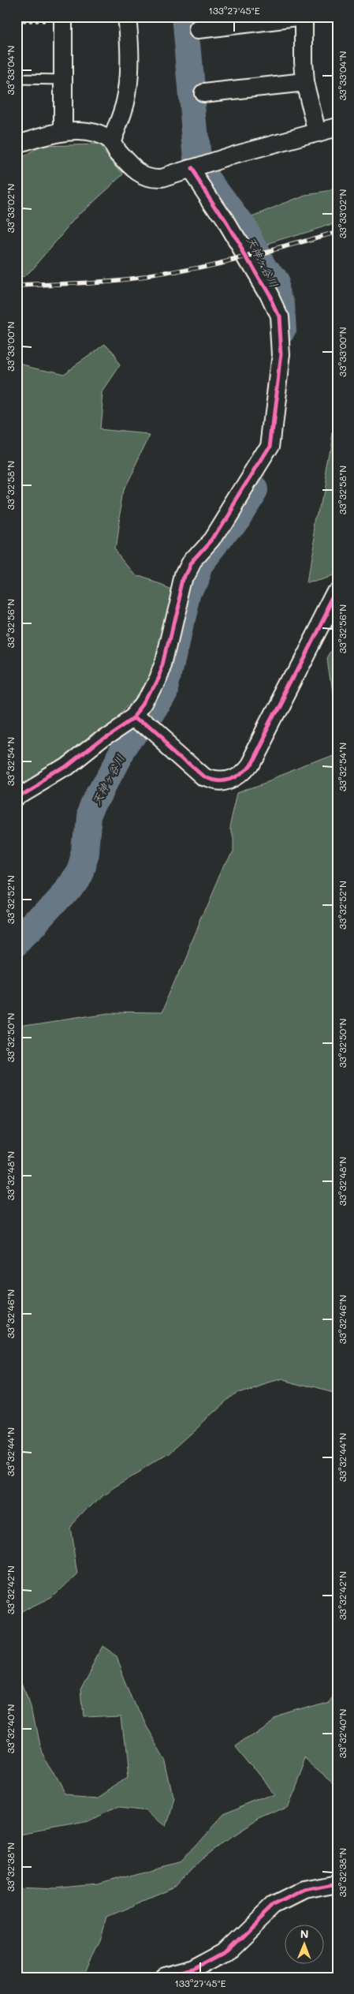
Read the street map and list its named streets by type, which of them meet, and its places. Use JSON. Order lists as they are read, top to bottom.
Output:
{
  "water": ["天神ヶ谷川"],
  "north": "top",
  "coordinates": [
    "133°27'45\"E",
    "33°33'04\"N",
    "33°33'02\"N",
    "33°33'00\"N",
    "33°32'58\"N",
    "33°32'56\"N",
    "33°32'54\"N",
    "33°32'52\"N",
    "33°32'50\"N",
    "33°32'48\"N",
    "33°32'46\"N",
    "33°32'44\"N",
    "33°32'42\"N",
    "33°32'40\"N",
    "33°32'38\"N"
  ]
}
